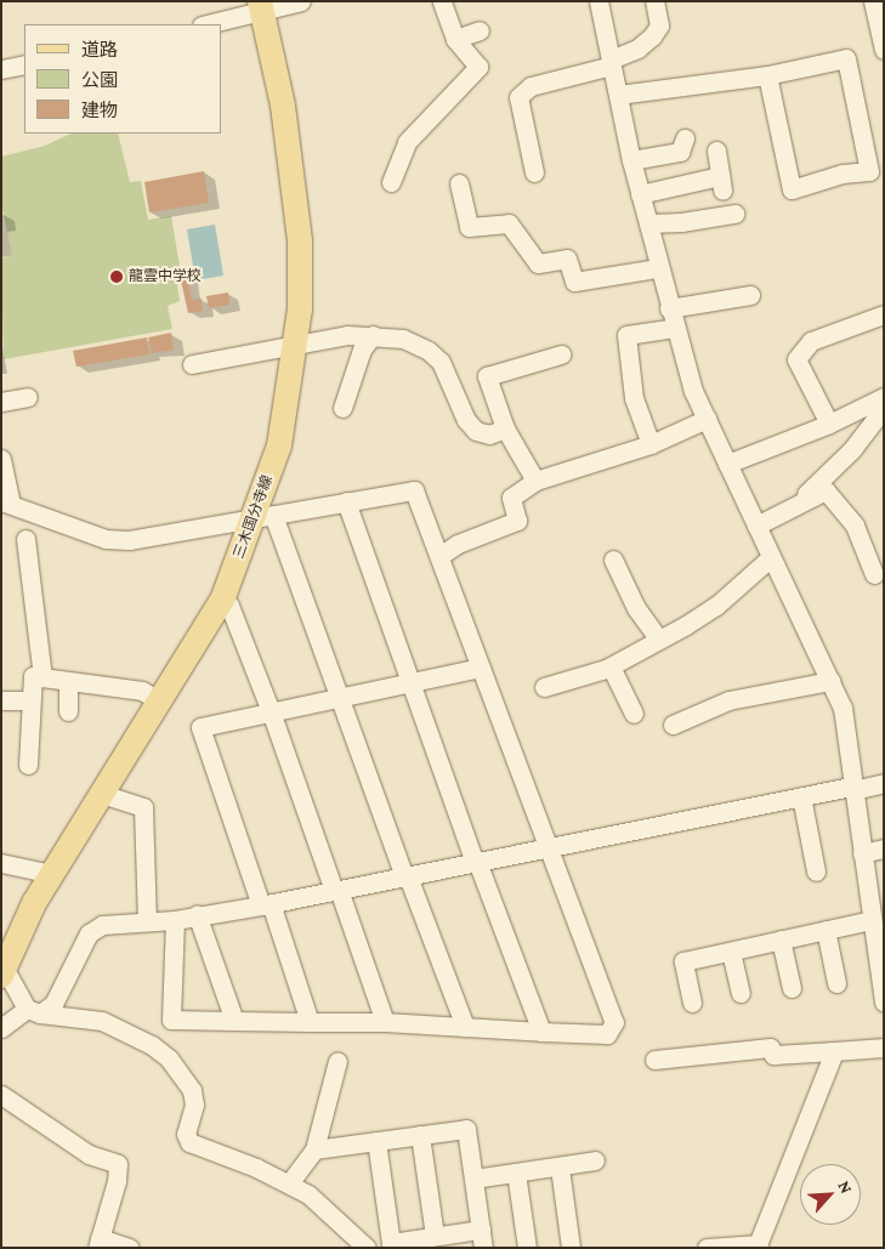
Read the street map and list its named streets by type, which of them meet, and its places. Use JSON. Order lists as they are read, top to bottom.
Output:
{
  "streets": {
    "main road": ["三木国分寺線"]
  },
  "places": ["龍雲中学校"],
  "legend": ["道路", "公園", "建物"],
  "north": "top right"
}
